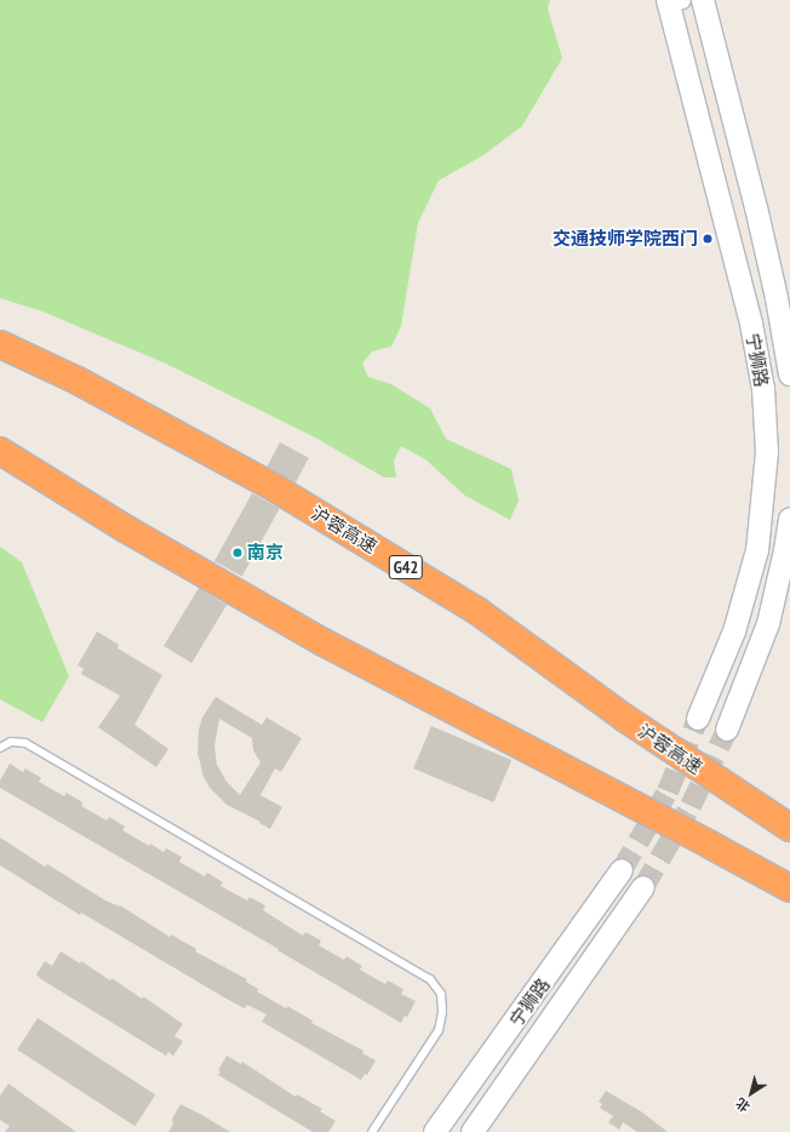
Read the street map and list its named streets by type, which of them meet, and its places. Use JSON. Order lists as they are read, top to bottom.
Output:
{
  "streets": {
    "highway": ["沪蓉高速", "G42"],
    "main road": ["宁狮路"]
  },
  "places": ["交通技师学院西门", "南京"],
  "north": "bottom left"
}
